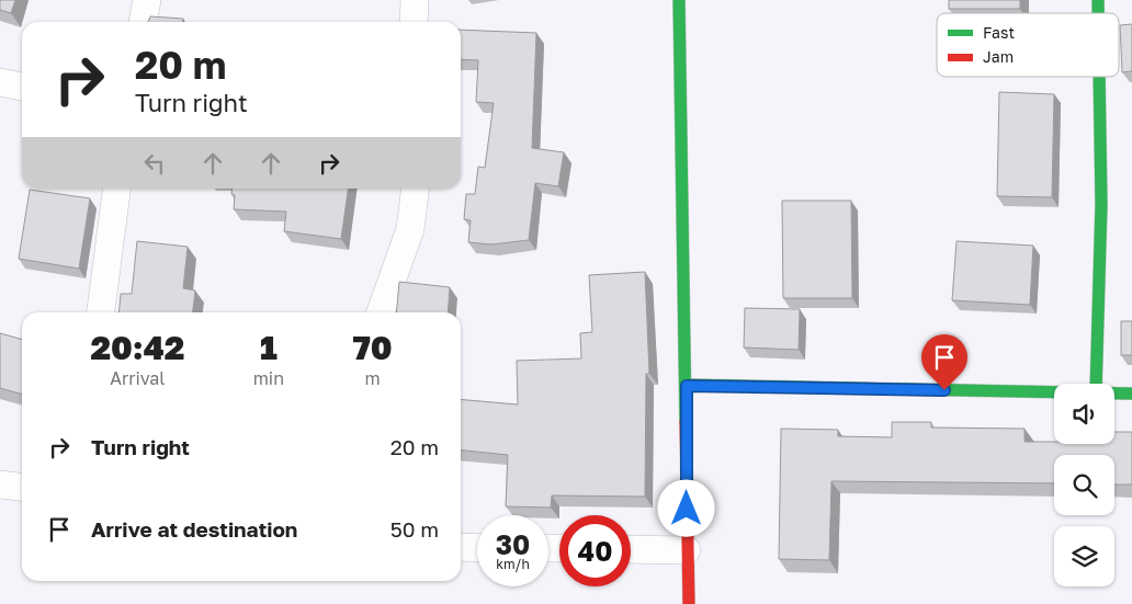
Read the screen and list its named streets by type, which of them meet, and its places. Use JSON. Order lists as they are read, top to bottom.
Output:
{
  "legend": ["Fast", "Jam"],
  "page": {
    "turn": ["20 m", "Turn right"],
    "eta": [
      "20:42",
      "Arrival",
      "1",
      "min",
      "70",
      "m"
    ],
    "list": [
      {
        "name": "Turn right",
        "value": "20 m"
      },
      {
        "name": "Arrive at destination",
        "value": "50 m"
      }
    ],
    "speed": "30 km/h",
    "limit": "40"
  }
}
